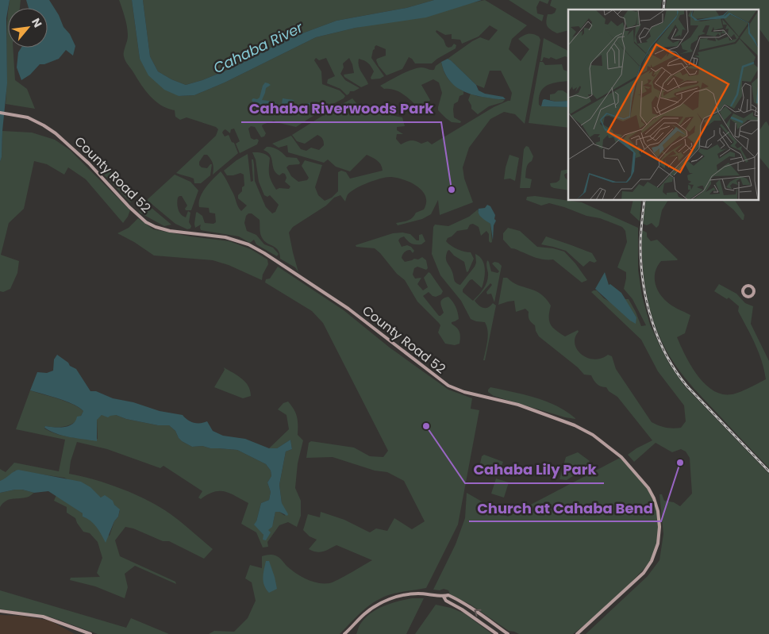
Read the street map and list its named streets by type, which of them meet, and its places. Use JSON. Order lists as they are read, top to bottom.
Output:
{
  "streets": {
    "main road": ["County Road 52"]
  },
  "water": ["Cahaba River"],
  "places": ["Cahaba Riverwoods Park", "Cahaba Lily Park", "Church at Cahaba Bend"],
  "north": "top right"
}
